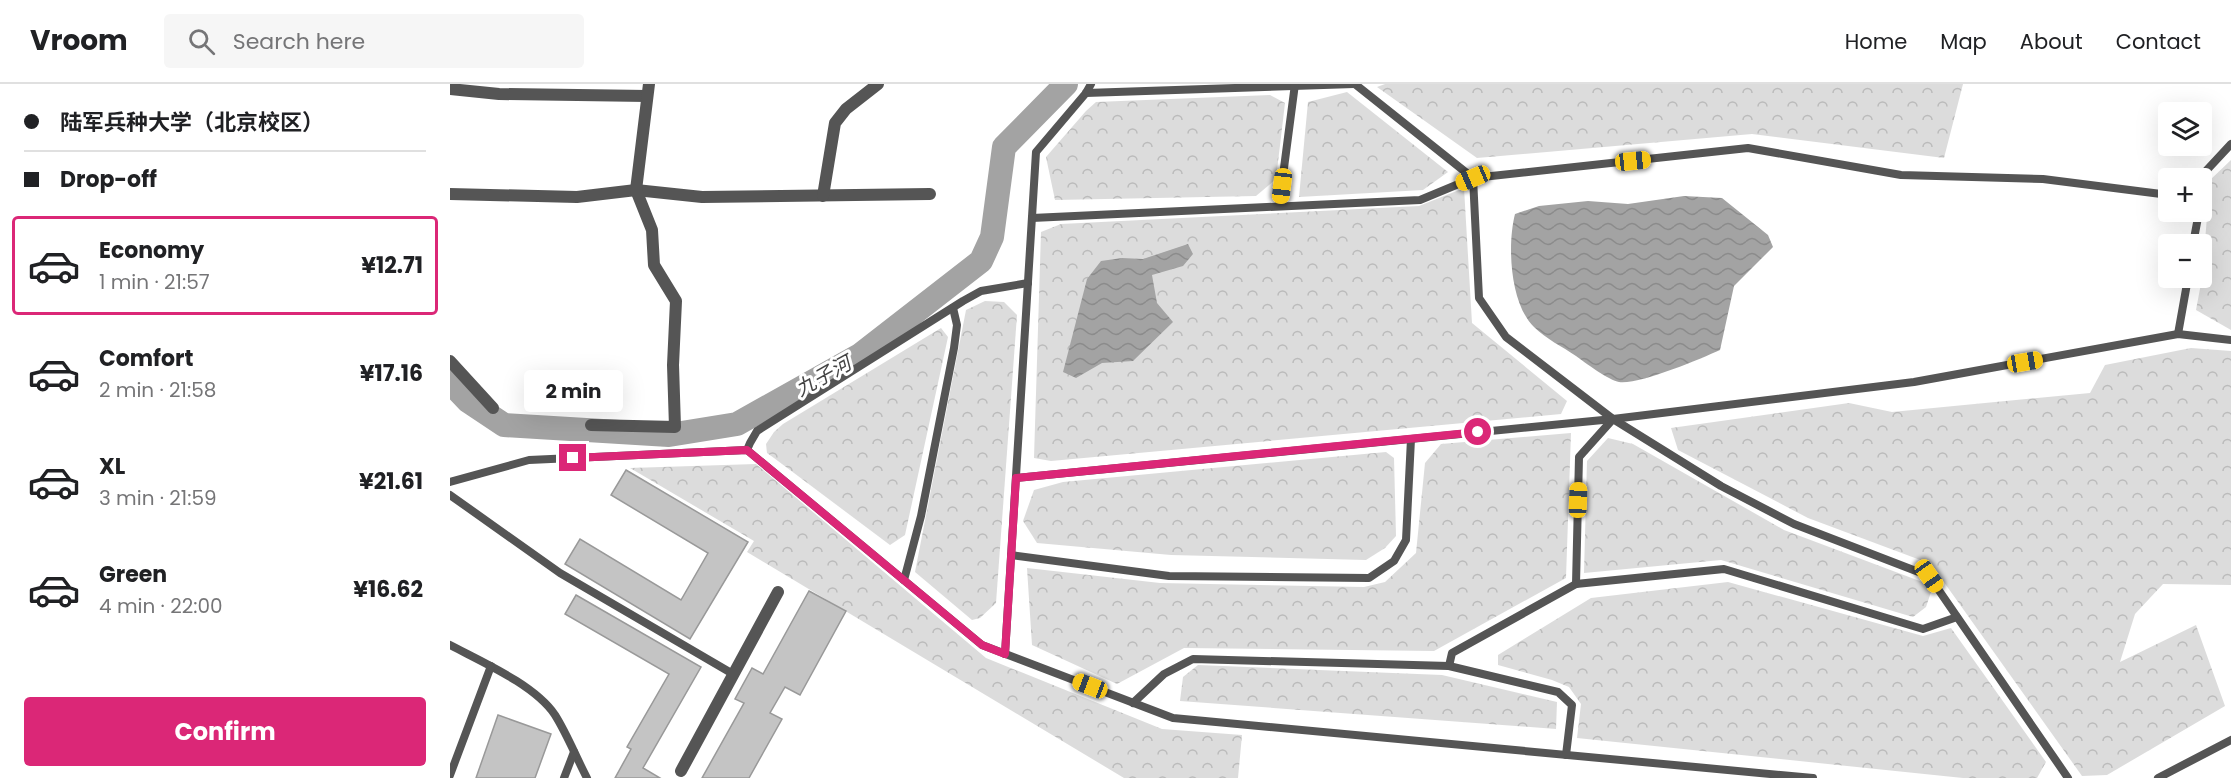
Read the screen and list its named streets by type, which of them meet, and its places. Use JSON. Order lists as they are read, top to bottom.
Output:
{
  "water": ["九子河"],
  "page": {
    "header": "Vroom",
    "search": "Search here",
    "nav": [
      "Home",
      "Map",
      "About",
      "Contact"
    ],
    "banner": ["陆军兵种大学（北京校区）", "Drop-off"],
    "map_buttons": ["+", "−"],
    "list": [
      {
        "name": "Economy",
        "note": "1 min · 21:57",
        "value": "¥12.71"
      },
      {
        "name": "Comfort",
        "note": "2 min · 21:58",
        "value": "¥17.16"
      },
      {
        "name": "XL",
        "note": "3 min · 21:59",
        "value": "¥21.61"
      },
      {
        "name": "Green",
        "note": "4 min · 22:00",
        "value": "¥16.62"
      }
    ],
    "bubble": "2 min",
    "buttons": "Confirm"
  }
}
